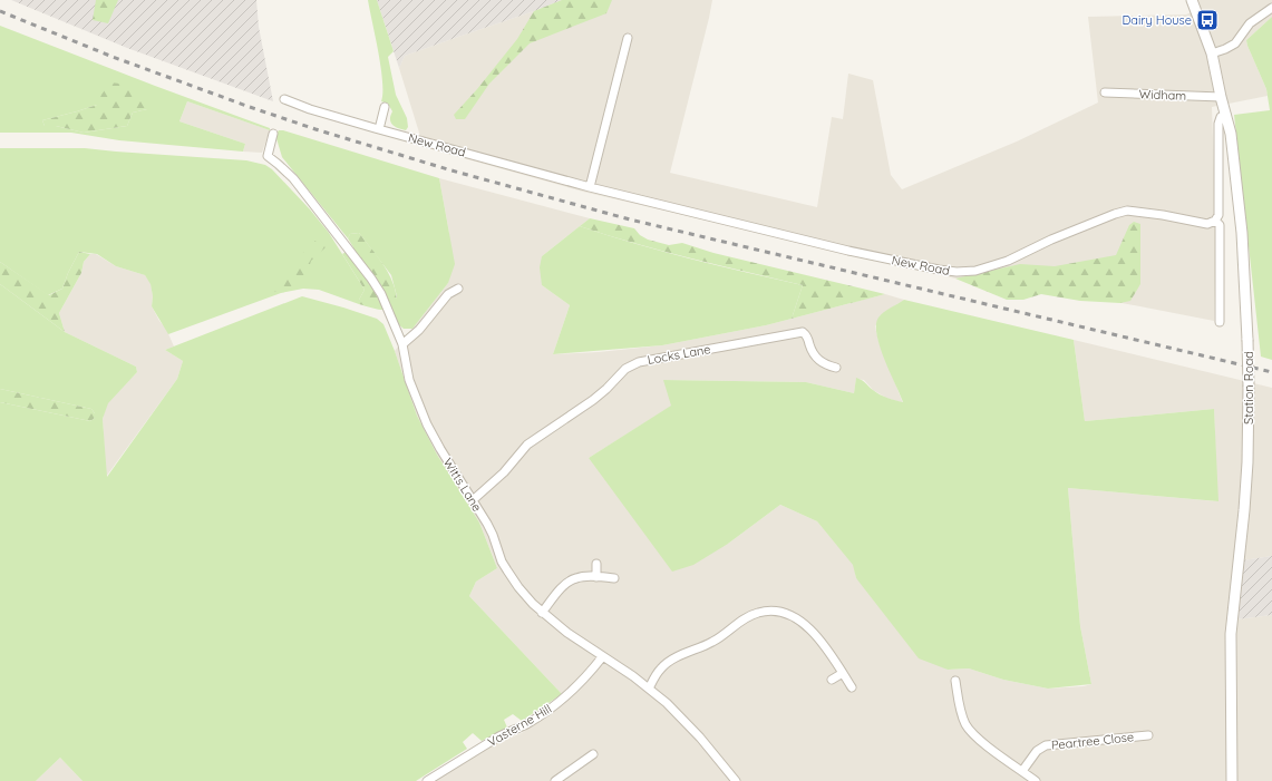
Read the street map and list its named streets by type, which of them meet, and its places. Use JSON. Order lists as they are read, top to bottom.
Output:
{
  "streets": {
    "street": [
      "Widham",
      "New Road",
      "Locks Lane",
      "Station Road",
      "Witts Lane",
      "Vasterne Hill",
      "Peartree Close"
    ]
  },
  "crossings": [
    ["Widham", "Station Road"],
    ["Locks Lane", "Witts Lane"],
    ["Witts Lane", "Vasterne Hill"]
  ],
  "places": {
    "bus stop": ["Dairy House"]
  }
}
